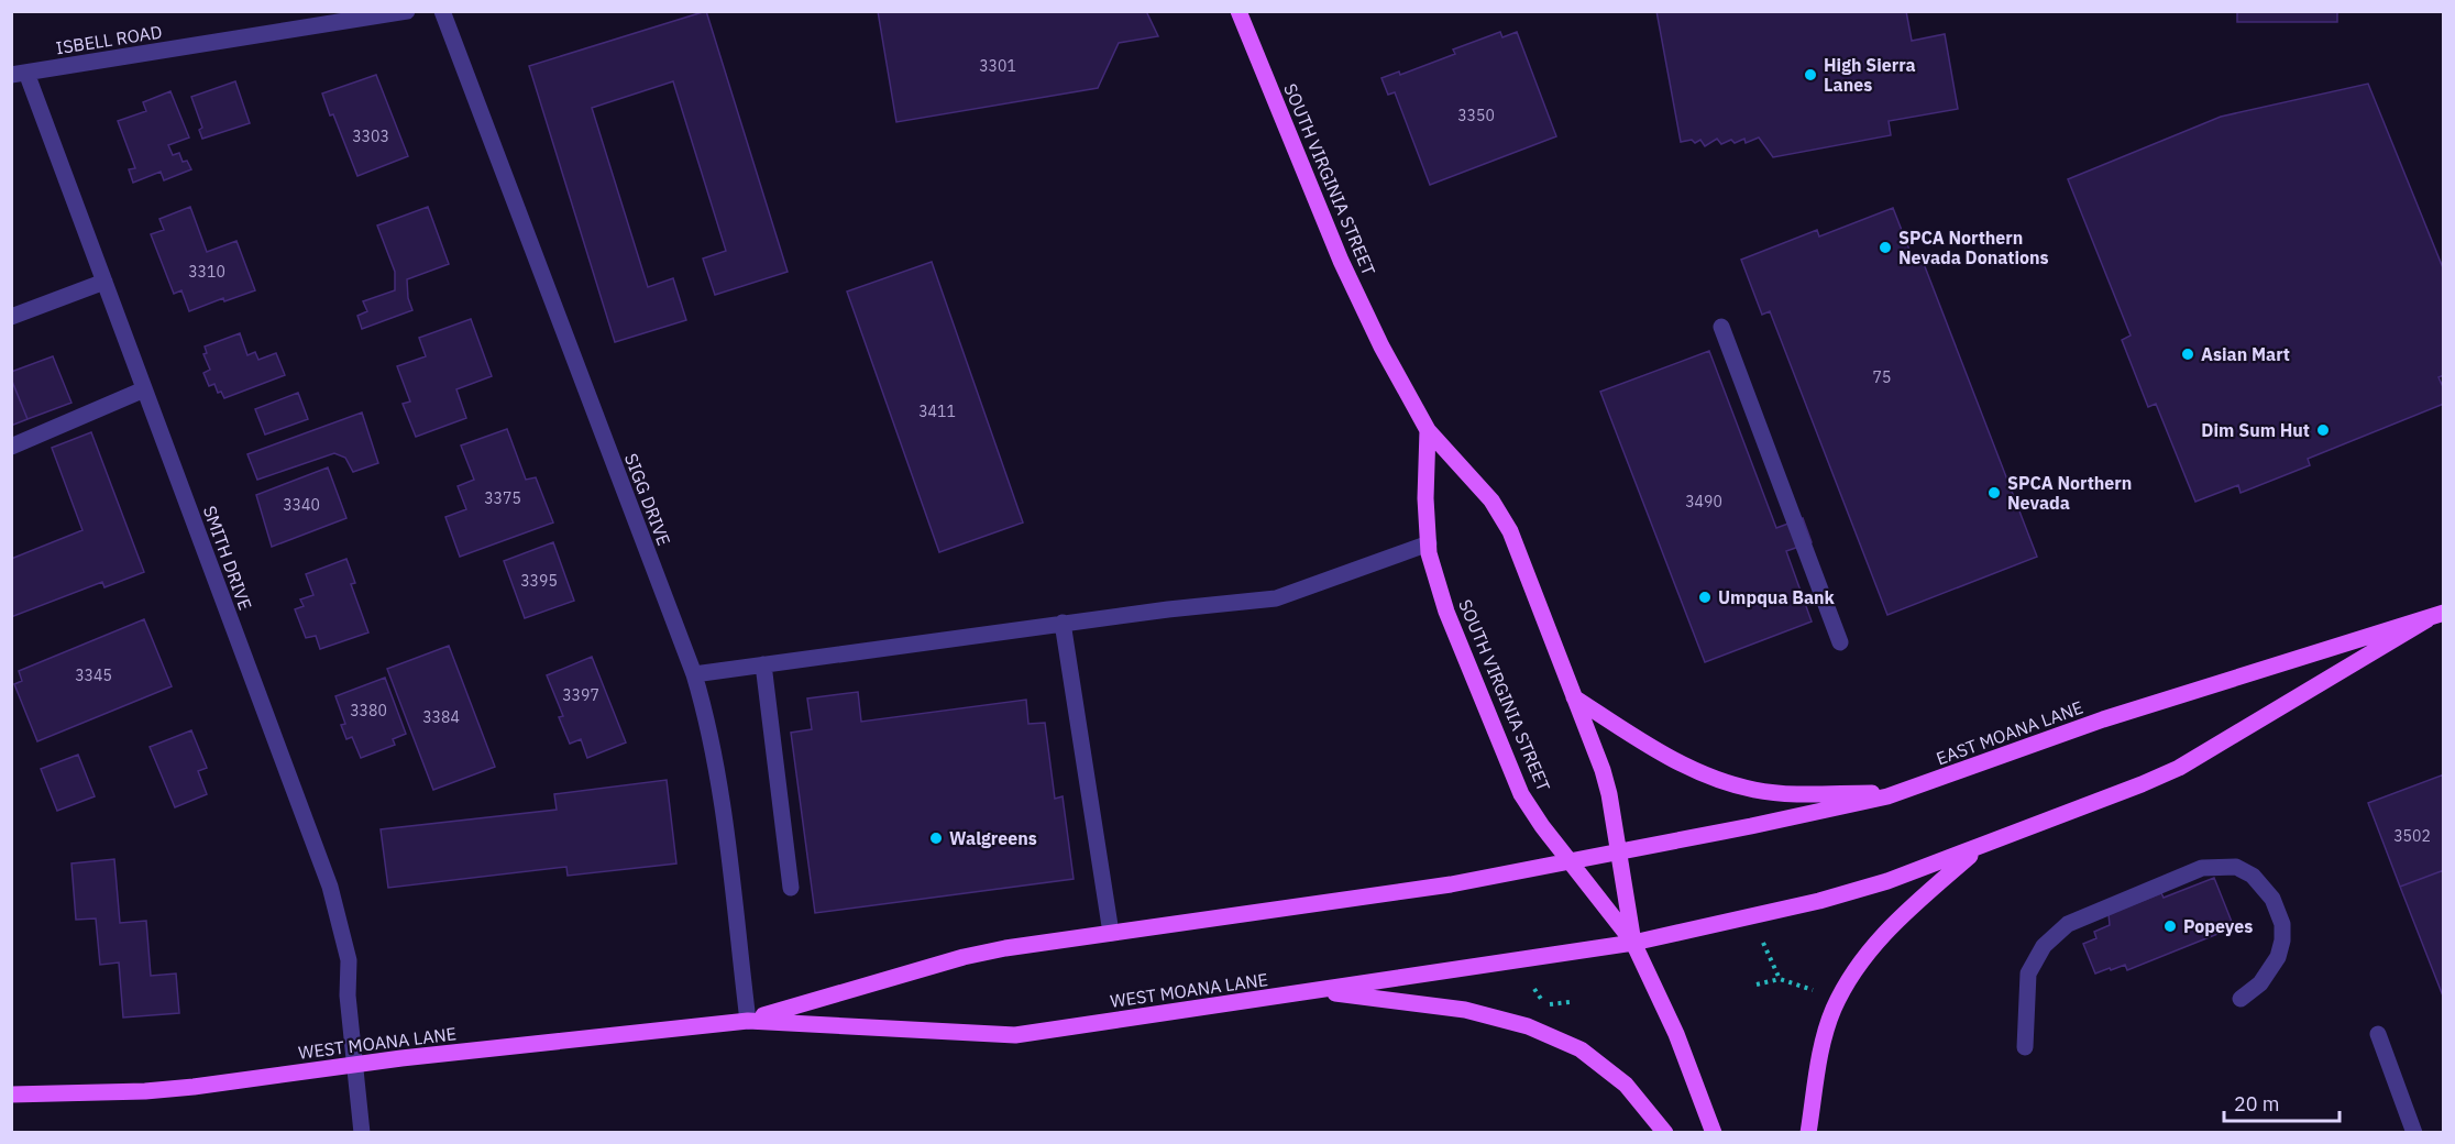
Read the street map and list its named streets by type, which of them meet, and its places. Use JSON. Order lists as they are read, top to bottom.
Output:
{
  "streets": {
    "main road": ["SOUTH VIRGINIA STREET", "EAST MOANA LANE", "WEST MOANA LANE"],
    "street": ["ISBELL ROAD", "SIGG DRIVE", "SMITH DRIVE"]
  },
  "crossings": [
    ["ISBELL ROAD", "SMITH DRIVE"],
    ["SOUTH VIRGINIA STREET", "EAST MOANA LANE"],
    ["SOUTH VIRGINIA STREET", "WEST MOANA LANE"],
    ["SIGG DRIVE", "WEST MOANA LANE"],
    ["SMITH DRIVE", "WEST MOANA LANE"],
    ["EAST MOANA LANE", "WEST MOANA LANE"]
  ],
  "places": [
    "High Sierra Lanes",
    "SPCA Northern Nevada Donations",
    "Asian Mart",
    "Dim Sum Hut",
    "SPCA Northern Nevada",
    "Umpqua Bank",
    "Walgreens",
    "Popeyes"
  ],
  "house_numbers": [
    "3301",
    "3350",
    "3303",
    "3310",
    "75",
    "3411",
    "3375",
    "3490",
    "3340",
    "3395",
    "3345",
    "3397",
    "3380",
    "3384",
    "3502"
  ],
  "scale_bar": "20 m"
}
